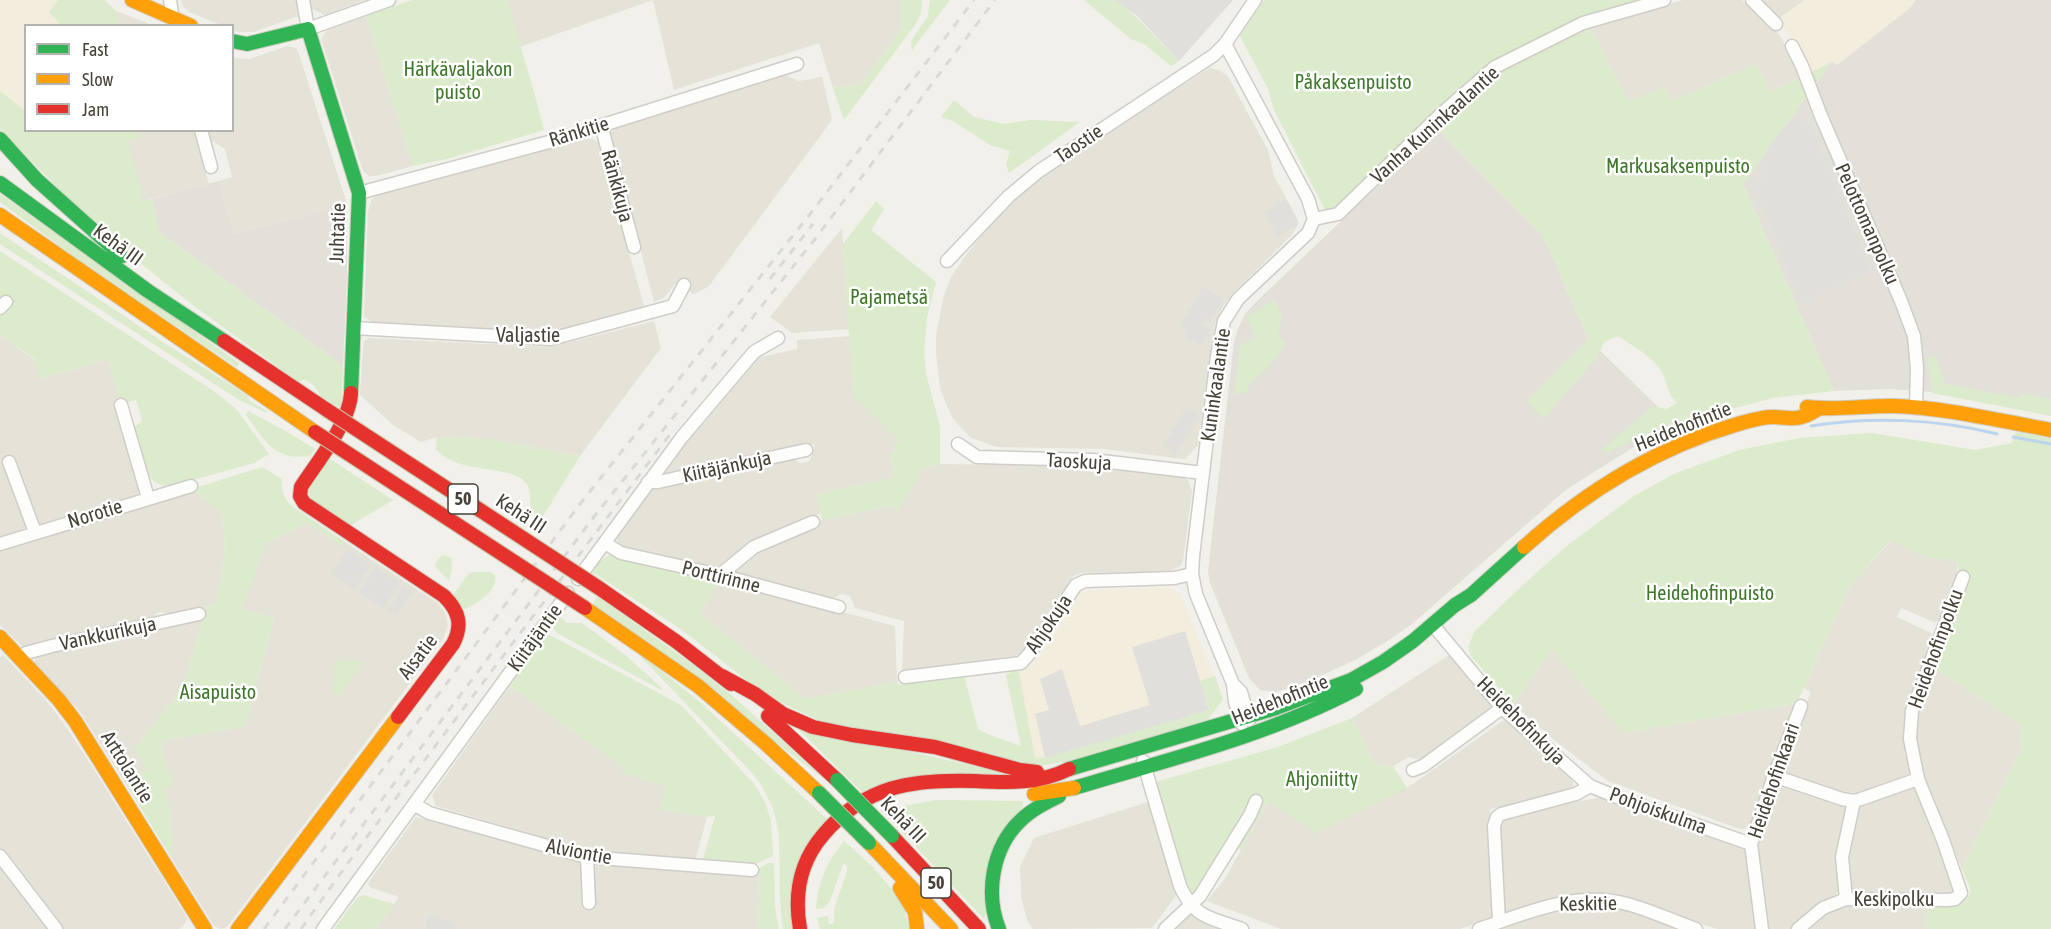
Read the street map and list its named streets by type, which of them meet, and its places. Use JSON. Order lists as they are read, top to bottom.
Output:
{
  "streets": {
    "main road": [
      "Juhtatie",
      "Kehä III",
      "Heidehofintie",
      "50",
      "Aisatie",
      "Arttolantie"
    ],
    "street": [
      "Vanha Kuninkaalantie",
      "Ränkitie",
      "Taostie",
      "Ränkikuja",
      "Pelottomanpolku",
      "Valjastie",
      "Kuninkaalantie",
      "Taoskuja",
      "Kiitäjänkuja",
      "Norotie",
      "Porttirinne",
      "Ahjokuja",
      "Vankkurikuja",
      "Kiitäjäntie",
      "Heidehofinpolku",
      "Heidehofinkuja",
      "Heidehofinkaari",
      "Pohjoiskulma",
      "Alviontie",
      "Keskipolku",
      "Keskitie"
    ]
  },
  "crossings": [
    ["Vanha Kuninkaalantie", "Kuninkaalantie"],
    ["Ränkitie", "Ränkikuja"],
    ["Ränkitie", "Juhtatie"],
    ["Pelottomanpolku", "Heidehofintie"],
    ["Juhtatie", "Valjastie"],
    ["Juhtatie", "Aisatie"],
    ["Kuninkaalantie", "Heidehofintie"],
    ["Kuninkaalantie", "Taoskuja"],
    ["Kuninkaalantie", "Ahjokuja"],
    ["Heidehofintie", "Heidehofinkuja"],
    ["Kiitäjänkuja", "Kiitäjäntie"],
    ["Porttirinne", "Kiitäjäntie"],
    ["Vankkurikuja", "Arttolantie"],
    ["Kiitäjäntie", "Alviontie"],
    ["Heidehofinpolku", "Keskipolku"],
    ["Heidehofinkuja", "Pohjoiskulma"],
    ["Heidehofinkaari", "Pohjoiskulma"],
    ["Pohjoiskulma", "Keskitie"]
  ],
  "parks": [
    "Härkävaljakon puisto",
    "Påkaksenpuisto",
    "Markusaksenpuisto",
    "Pajametsä",
    "Heidehofinpuisto",
    "Aisapuisto",
    "Ahjoniitty"
  ],
  "legend": ["Fast", "Slow", "Jam"]
}
